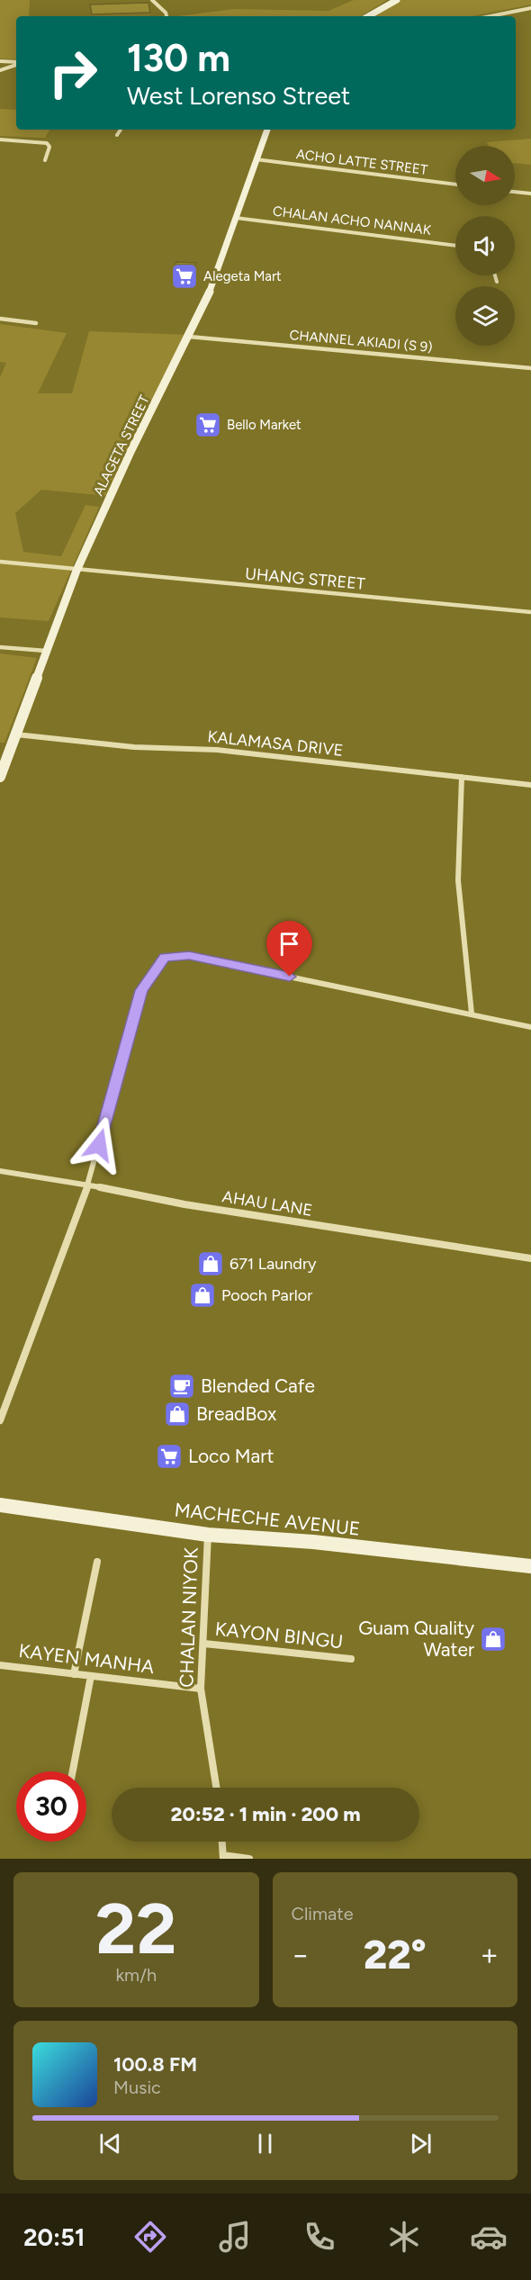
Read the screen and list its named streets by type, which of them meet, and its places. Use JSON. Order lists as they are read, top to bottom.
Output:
{
  "streets": {
    "main road": ["ALAGETA STREET", "MACHECHE AVENUE"],
    "street": [
      "ACHO LATTE STREET",
      "CHALAN ACHO NANNAK",
      "CHANNEL AKIADI (S 9)",
      "UHANG STREET",
      "KALAMASA DRIVE",
      "AHAU LANE",
      "CHALAN NIYOK",
      "KAYON BINGU",
      "KAYEN MANHA"
    ]
  },
  "crossings": [
    ["ACHO LATTE STREET", "ALAGETA STREET"],
    ["CHALAN ACHO NANNAK", "ALAGETA STREET"],
    ["CHANNEL AKIADI (S 9)", "ALAGETA STREET"],
    ["ALAGETA STREET", "UHANG STREET"],
    ["ALAGETA STREET", "KALAMASA DRIVE"],
    ["MACHECHE AVENUE", "CHALAN NIYOK"],
    ["CHALAN NIYOK", "KAYON BINGU"],
    ["CHALAN NIYOK", "KAYEN MANHA"]
  ],
  "places": {
    "supermarket": ["Alegeta Mart", "Bello Market", "Loco Mart"],
    "shop": [
      "671 Laundry",
      "Pooch Parlor",
      "BreadBox",
      "Guam Quality Water"
    ],
    "cafe": ["Blended Cafe"]
  },
  "north": "right",
  "page": {
    "turn": ["130 m", "West Lorenso Street"],
    "limit": "30",
    "trip": "20:52 · 1 min · 200 m",
    "tile": [
      ["22", "km/h"],
      "Climate"
    ],
    "heat": ["−", "22°", "+"],
    "song": ["100.8 FM", "Music"],
    "tabs": "20:51"
  }
}
